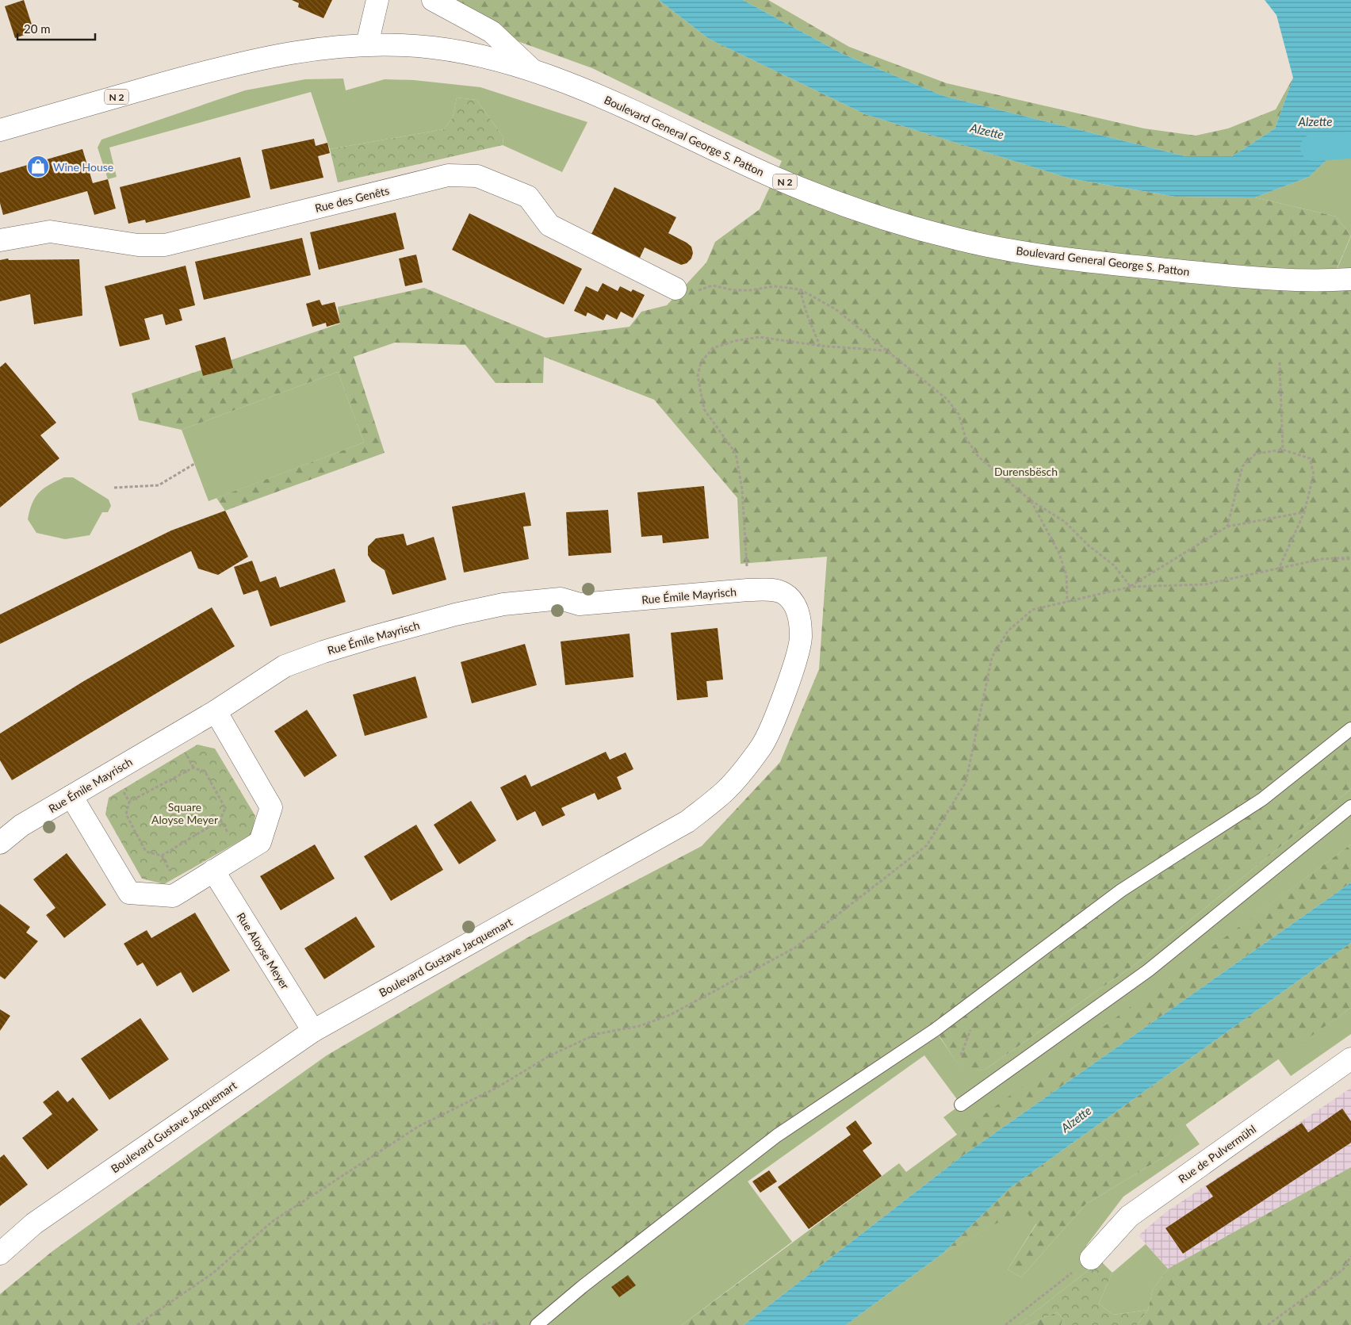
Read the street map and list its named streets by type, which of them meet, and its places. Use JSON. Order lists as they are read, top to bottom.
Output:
{
  "streets": {
    "street": [
      "N 2",
      "Boulevard General George S. Patton",
      "Rue des Genêts",
      "Rue Émile Mayrisch",
      "Rue Aloyse Meyer",
      "Boulevard Gustave Jacquemart",
      "Rue de Pulvermühl"
    ]
  },
  "crossings": [
    ["Rue Émile Mayrisch", "Boulevard Gustave Jacquemart"],
    ["Rue Aloyse Meyer", "Boulevard Gustave Jacquemart"]
  ],
  "water": ["Alzette"],
  "parks": ["Durensbësch", "Square Aloyse Meyer"],
  "places": {
    "shop": ["Wine House"]
  },
  "scale_bar": "20 m"
}
